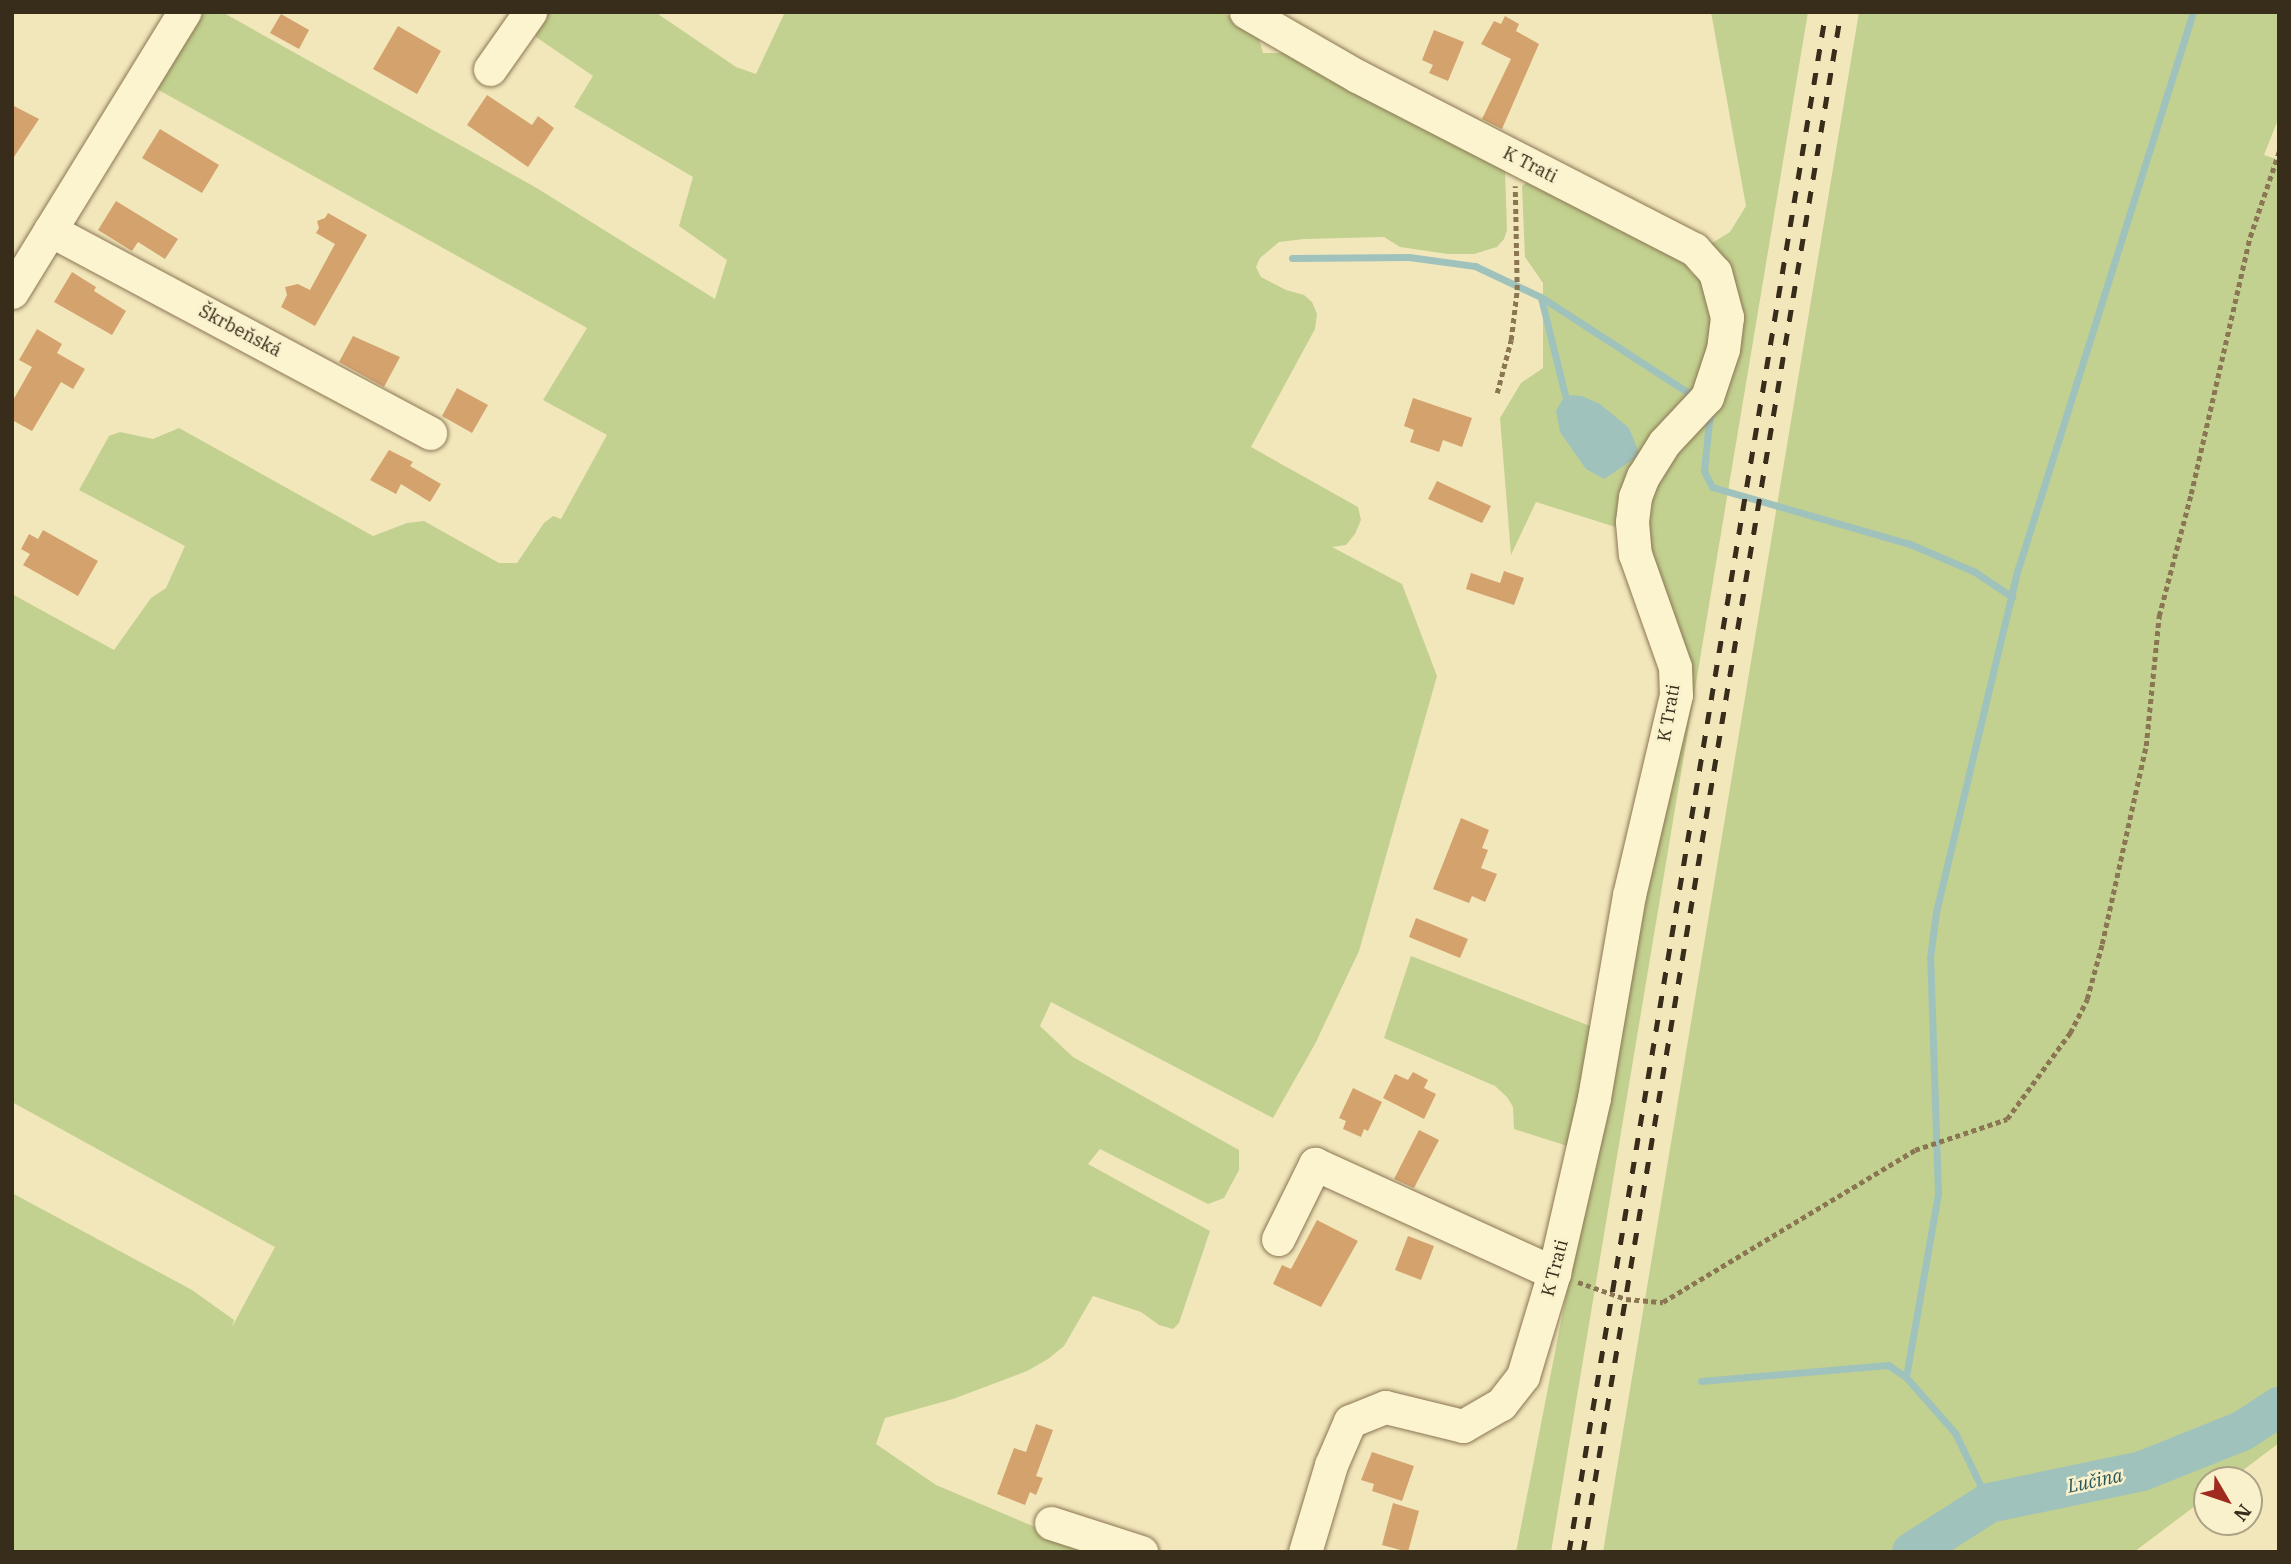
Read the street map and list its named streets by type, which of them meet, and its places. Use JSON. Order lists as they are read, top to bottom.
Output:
{
  "streets": {
    "street": ["K Trati", "Škrbeňská"]
  },
  "water": ["Lučina"],
  "north": "bottom right"
}
